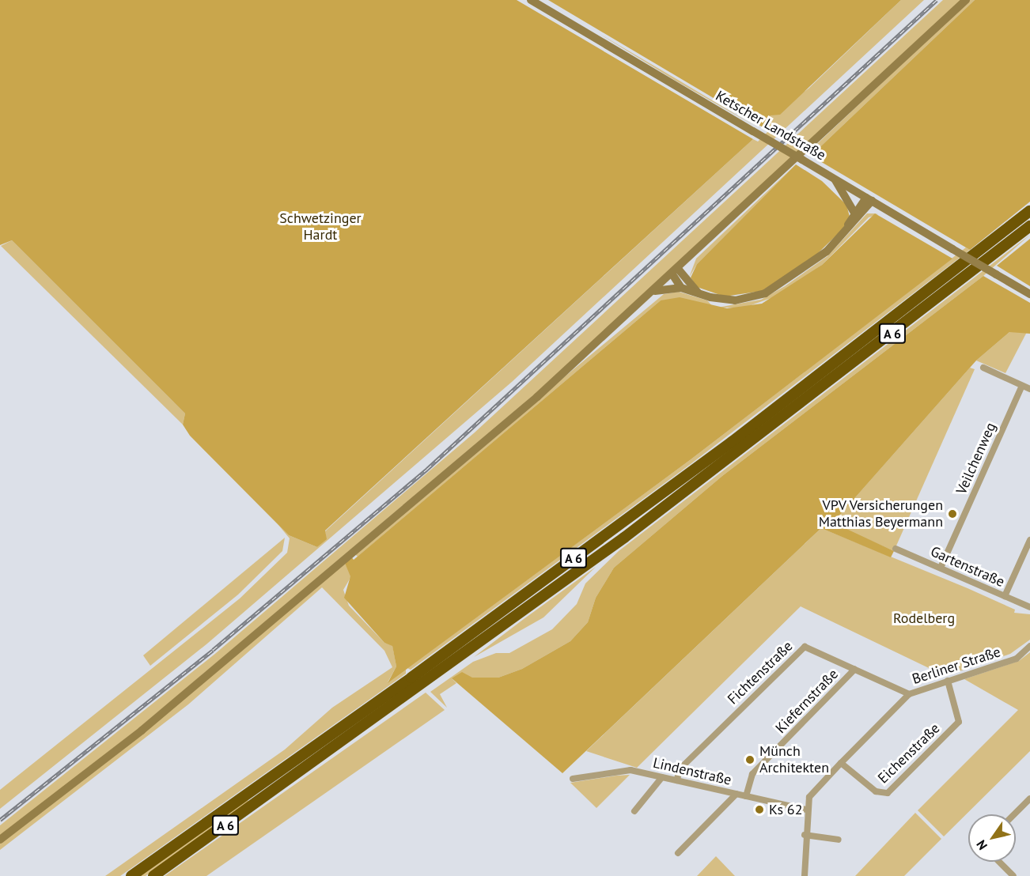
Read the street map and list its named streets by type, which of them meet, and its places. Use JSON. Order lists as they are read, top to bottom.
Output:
{
  "streets": {
    "highway": ["A 6"],
    "main road": ["Ketscher Landstraße"],
    "street": [
      "Veilchenweg",
      "Gartenstraße",
      "Berliner Straße",
      "Fichtenstraße",
      "Kiefernstraße",
      "Eichenstraße",
      "Lindenstraße"
    ]
  },
  "crossings": [
    ["Veilchenweg", "Gartenstraße"],
    ["Berliner Straße", "Fichtenstraße"],
    ["Berliner Straße", "Eichenstraße"],
    ["Berliner Straße", "Lindenstraße"],
    ["Fichtenstraße", "Kiefernstraße"],
    ["Fichtenstraße", "Lindenstraße"],
    ["Kiefernstraße", "Lindenstraße"]
  ],
  "parks": ["Schwetzinger Hardt", "Rodelberg"],
  "places": ["VPV Versicherungen Matthias Beyermann", "Münch Architekten", "Ks 62"],
  "north": "bottom left"
}
